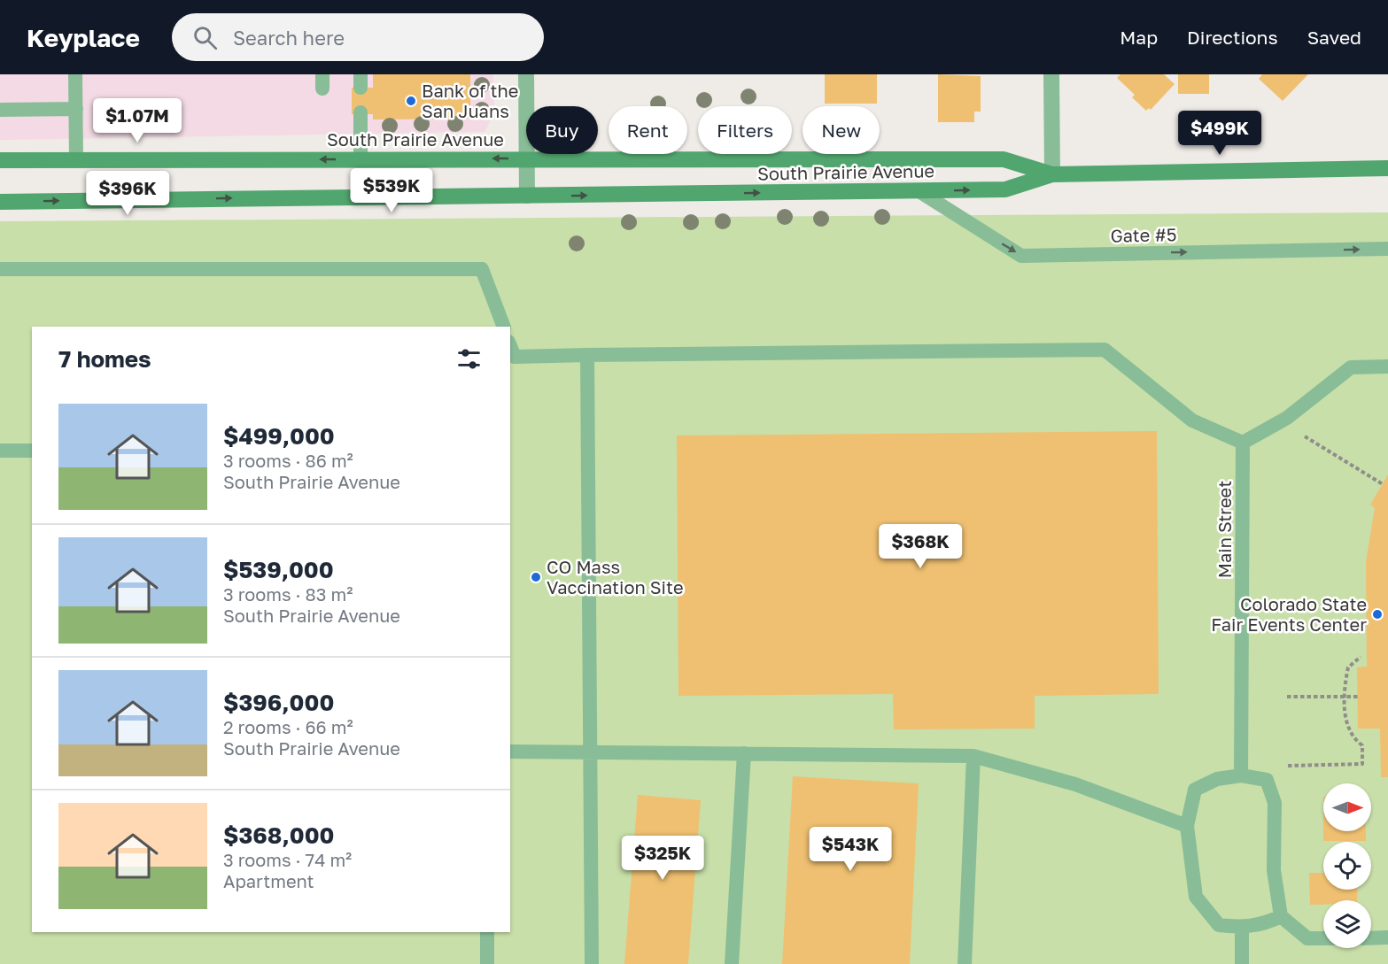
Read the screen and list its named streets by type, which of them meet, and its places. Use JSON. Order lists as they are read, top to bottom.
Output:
{
  "streets": {
    "main road": ["South Prairie Avenue"],
    "lane": ["Gate #5", "Main Street"]
  },
  "crossings": [
    ["South Prairie Avenue", "Gate #5"]
  ],
  "places": ["Bank of the San Juans", "CO Mass Vaccination Site", "Colorado State Fair Events Center"],
  "north": "right",
  "page": {
    "header": "Keyplace",
    "search": "Search here",
    "nav": ["Map", "Directions", "Saved"],
    "price": [
      "$1.07M",
      "$499K",
      "$539K",
      "$396K",
      "$368K",
      "$543K",
      "$325K"
    ],
    "chip": [
      "Buy",
      "Rent",
      "Filters",
      "New"
    ],
    "heading": "7 homes",
    "list": [
      {
        "name": "$499,000",
        "note": "3 rooms · 86 m² · South Prairie Avenue"
      },
      {
        "name": "$539,000",
        "note": "3 rooms · 83 m² · South Prairie Avenue"
      },
      {
        "name": "$396,000",
        "note": "2 rooms · 66 m² · South Prairie Avenue"
      },
      {
        "name": "$368,000",
        "note": "3 rooms · 74 m² · Apartment"
      }
    ]
  }
}
